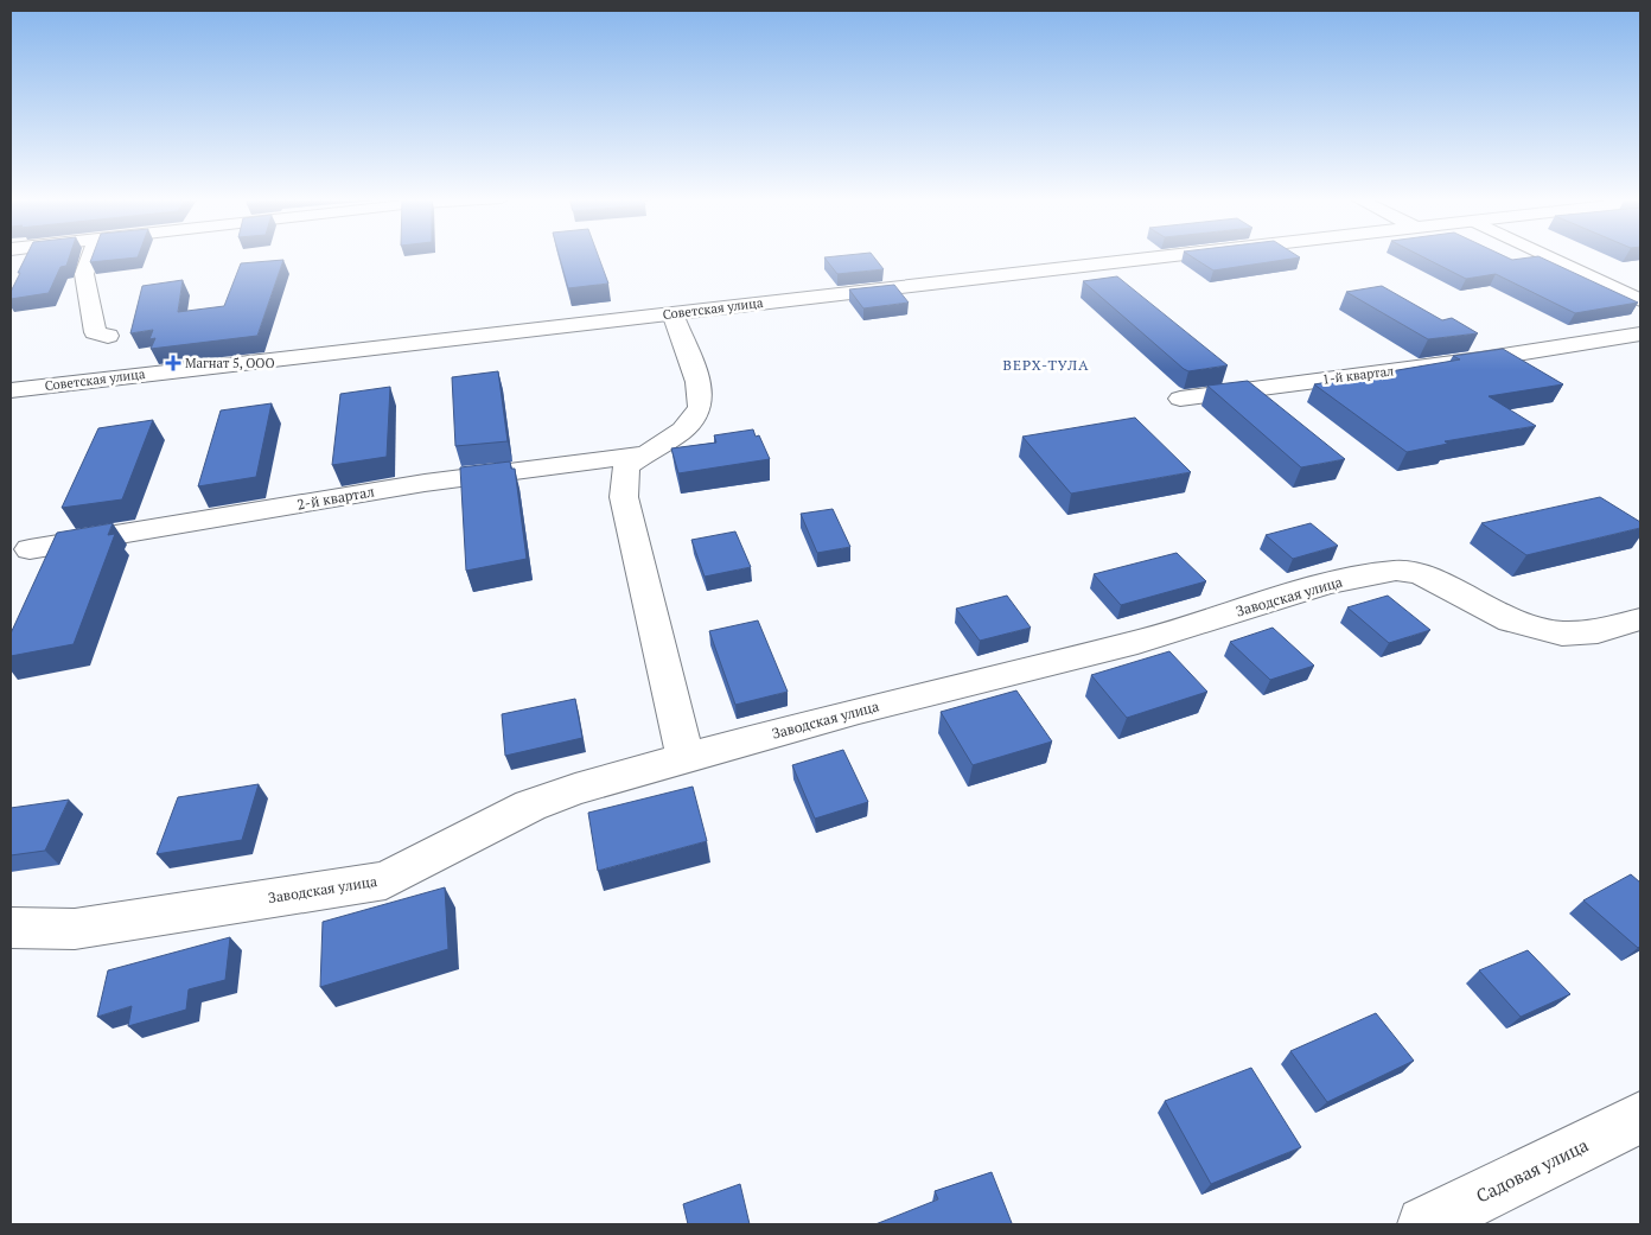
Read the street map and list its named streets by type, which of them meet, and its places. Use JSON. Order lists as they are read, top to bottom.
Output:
{
  "streets": {
    "street": [
      "Советская улица",
      "1-й квартал",
      "2-й квартал",
      "Заводская улица",
      "Садовая улица"
    ]
  },
  "districts": ["ВЕРХ-ТУЛА"],
  "places": {
    "health": ["Магнат 5, ООО"]
  }
}
